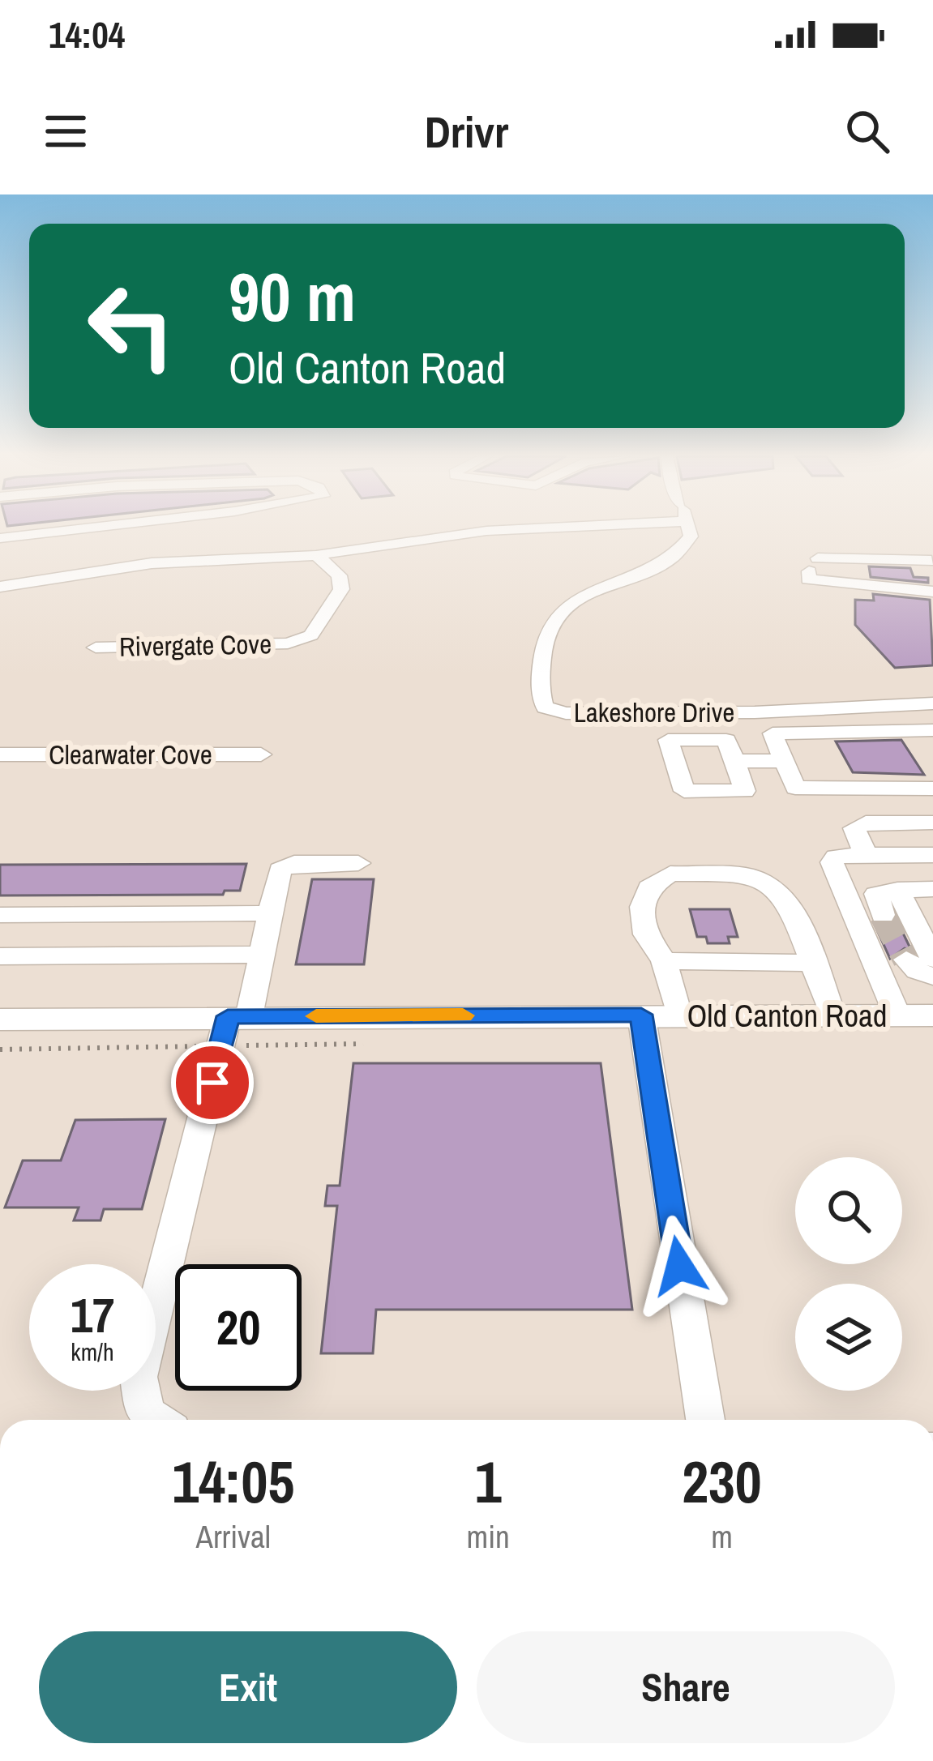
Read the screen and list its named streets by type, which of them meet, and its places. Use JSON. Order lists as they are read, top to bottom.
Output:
{
  "streets": {
    "main road": ["Old Canton Road"],
    "street": ["Rivergate Cove", "Lakeshore Drive", "Clearwater Cove"]
  },
  "page": {
    "status": "14:04",
    "header": "Drivr",
    "turn": ["90 m", "Old Canton Road"],
    "speed": "17 km/h",
    "limit": "20",
    "eta": [
      "14:05",
      "Arrival",
      "1",
      "min",
      "230",
      "m"
    ],
    "buttons": ["Exit", "Share"]
  }
}
